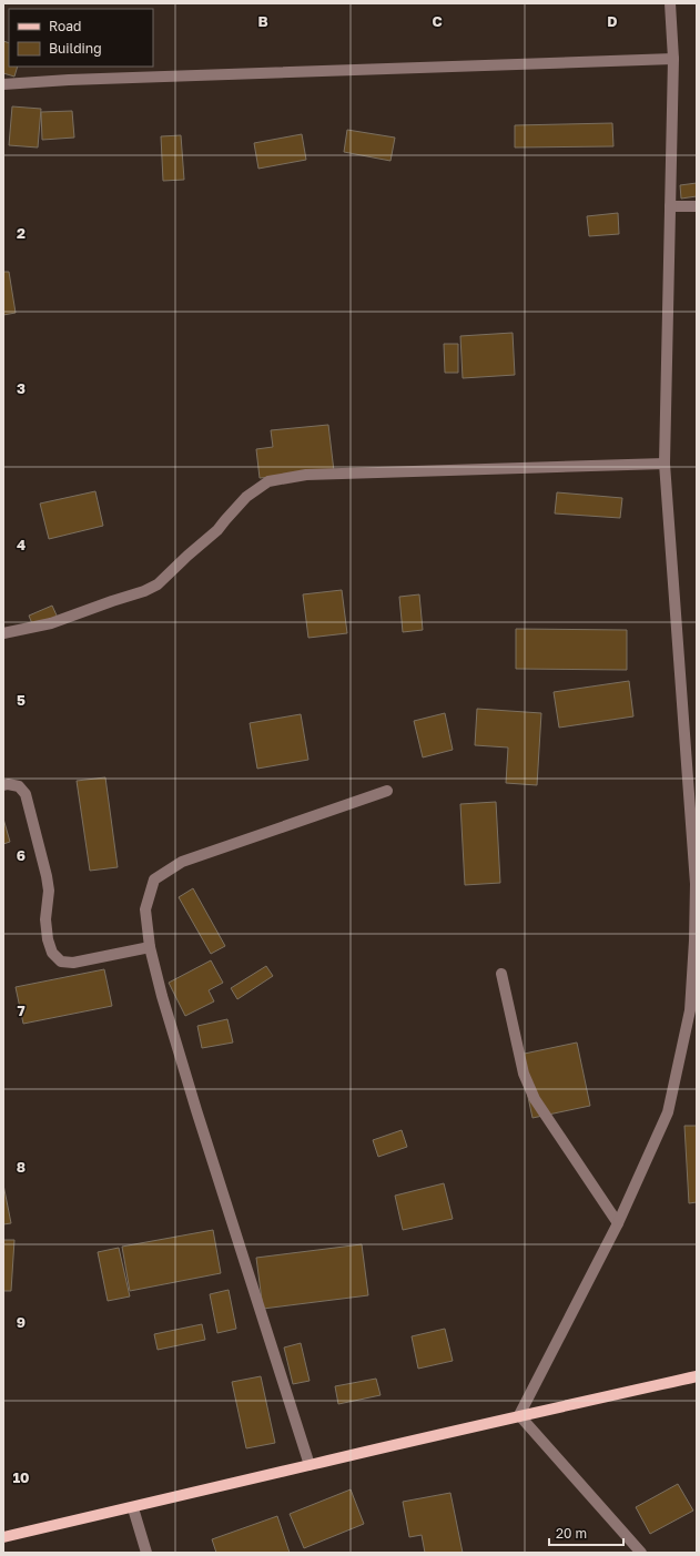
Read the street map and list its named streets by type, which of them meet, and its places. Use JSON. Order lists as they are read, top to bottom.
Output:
{
  "legend": ["Road", "Building"],
  "scale_bar": "20 m",
  "grid": {
    "columns": ["B", "C", "D"],
    "rows": [
      "2",
      "3",
      "4",
      "5",
      "6",
      "7",
      "8",
      "9",
      "10"
    ]
  }
}
